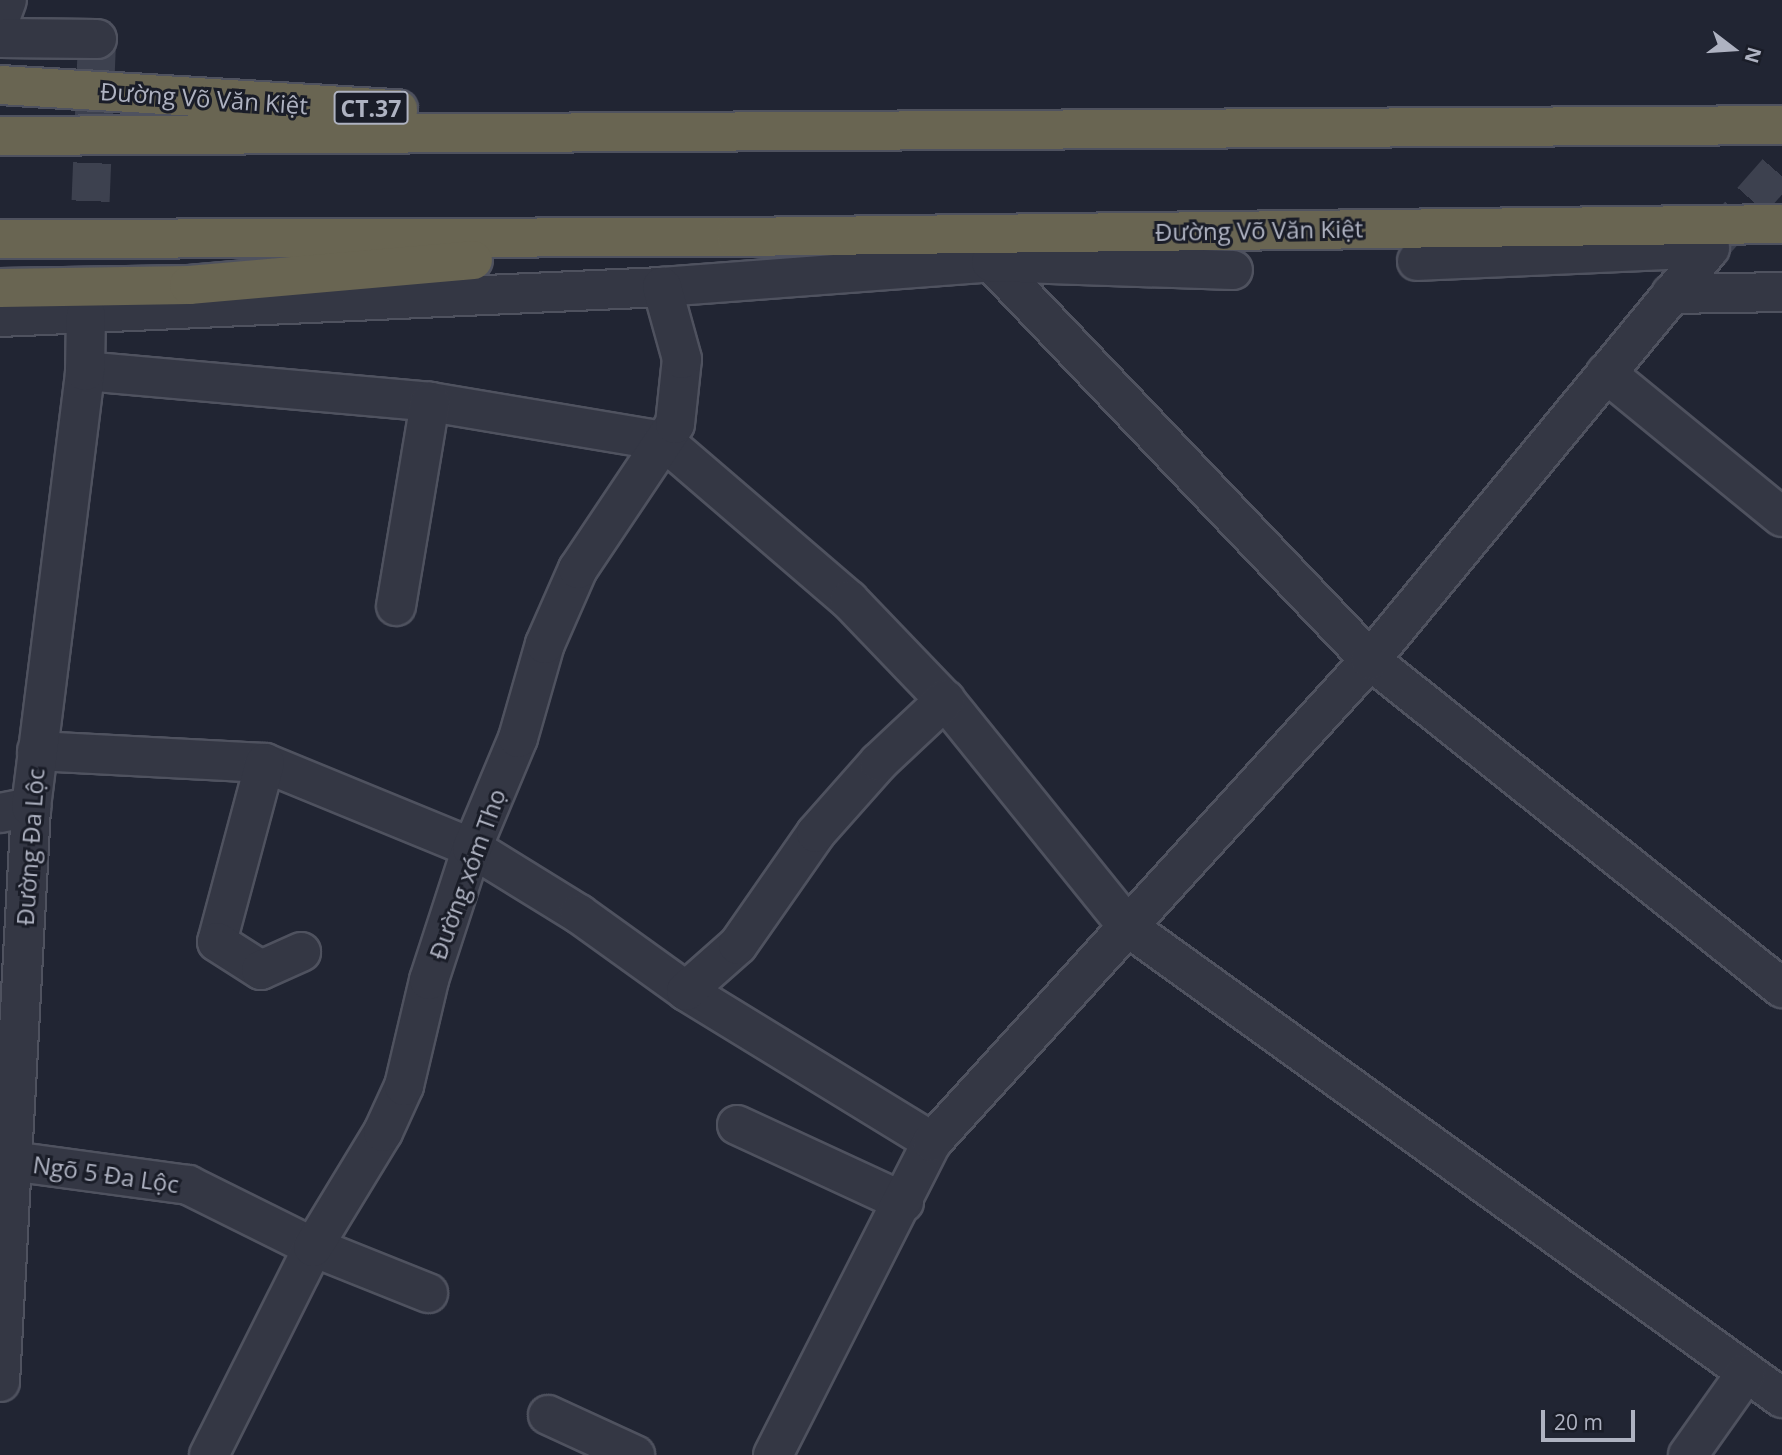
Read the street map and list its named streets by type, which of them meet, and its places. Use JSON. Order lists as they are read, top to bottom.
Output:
{
  "streets": {
    "highway": ["Đường Võ Văn Kiệt", "CT.37"],
    "street": ["Đường Đa Lộc", "Đường xóm Thọ", "Ngõ 5 Đa Lộc"]
  },
  "crossings": [
    ["Đường Đa Lộc", "Ngõ 5 Đa Lộc"],
    ["Đường xóm Thọ", "Ngõ 5 Đa Lộc"]
  ],
  "scale_bar": "20 m",
  "north": "right"
}
